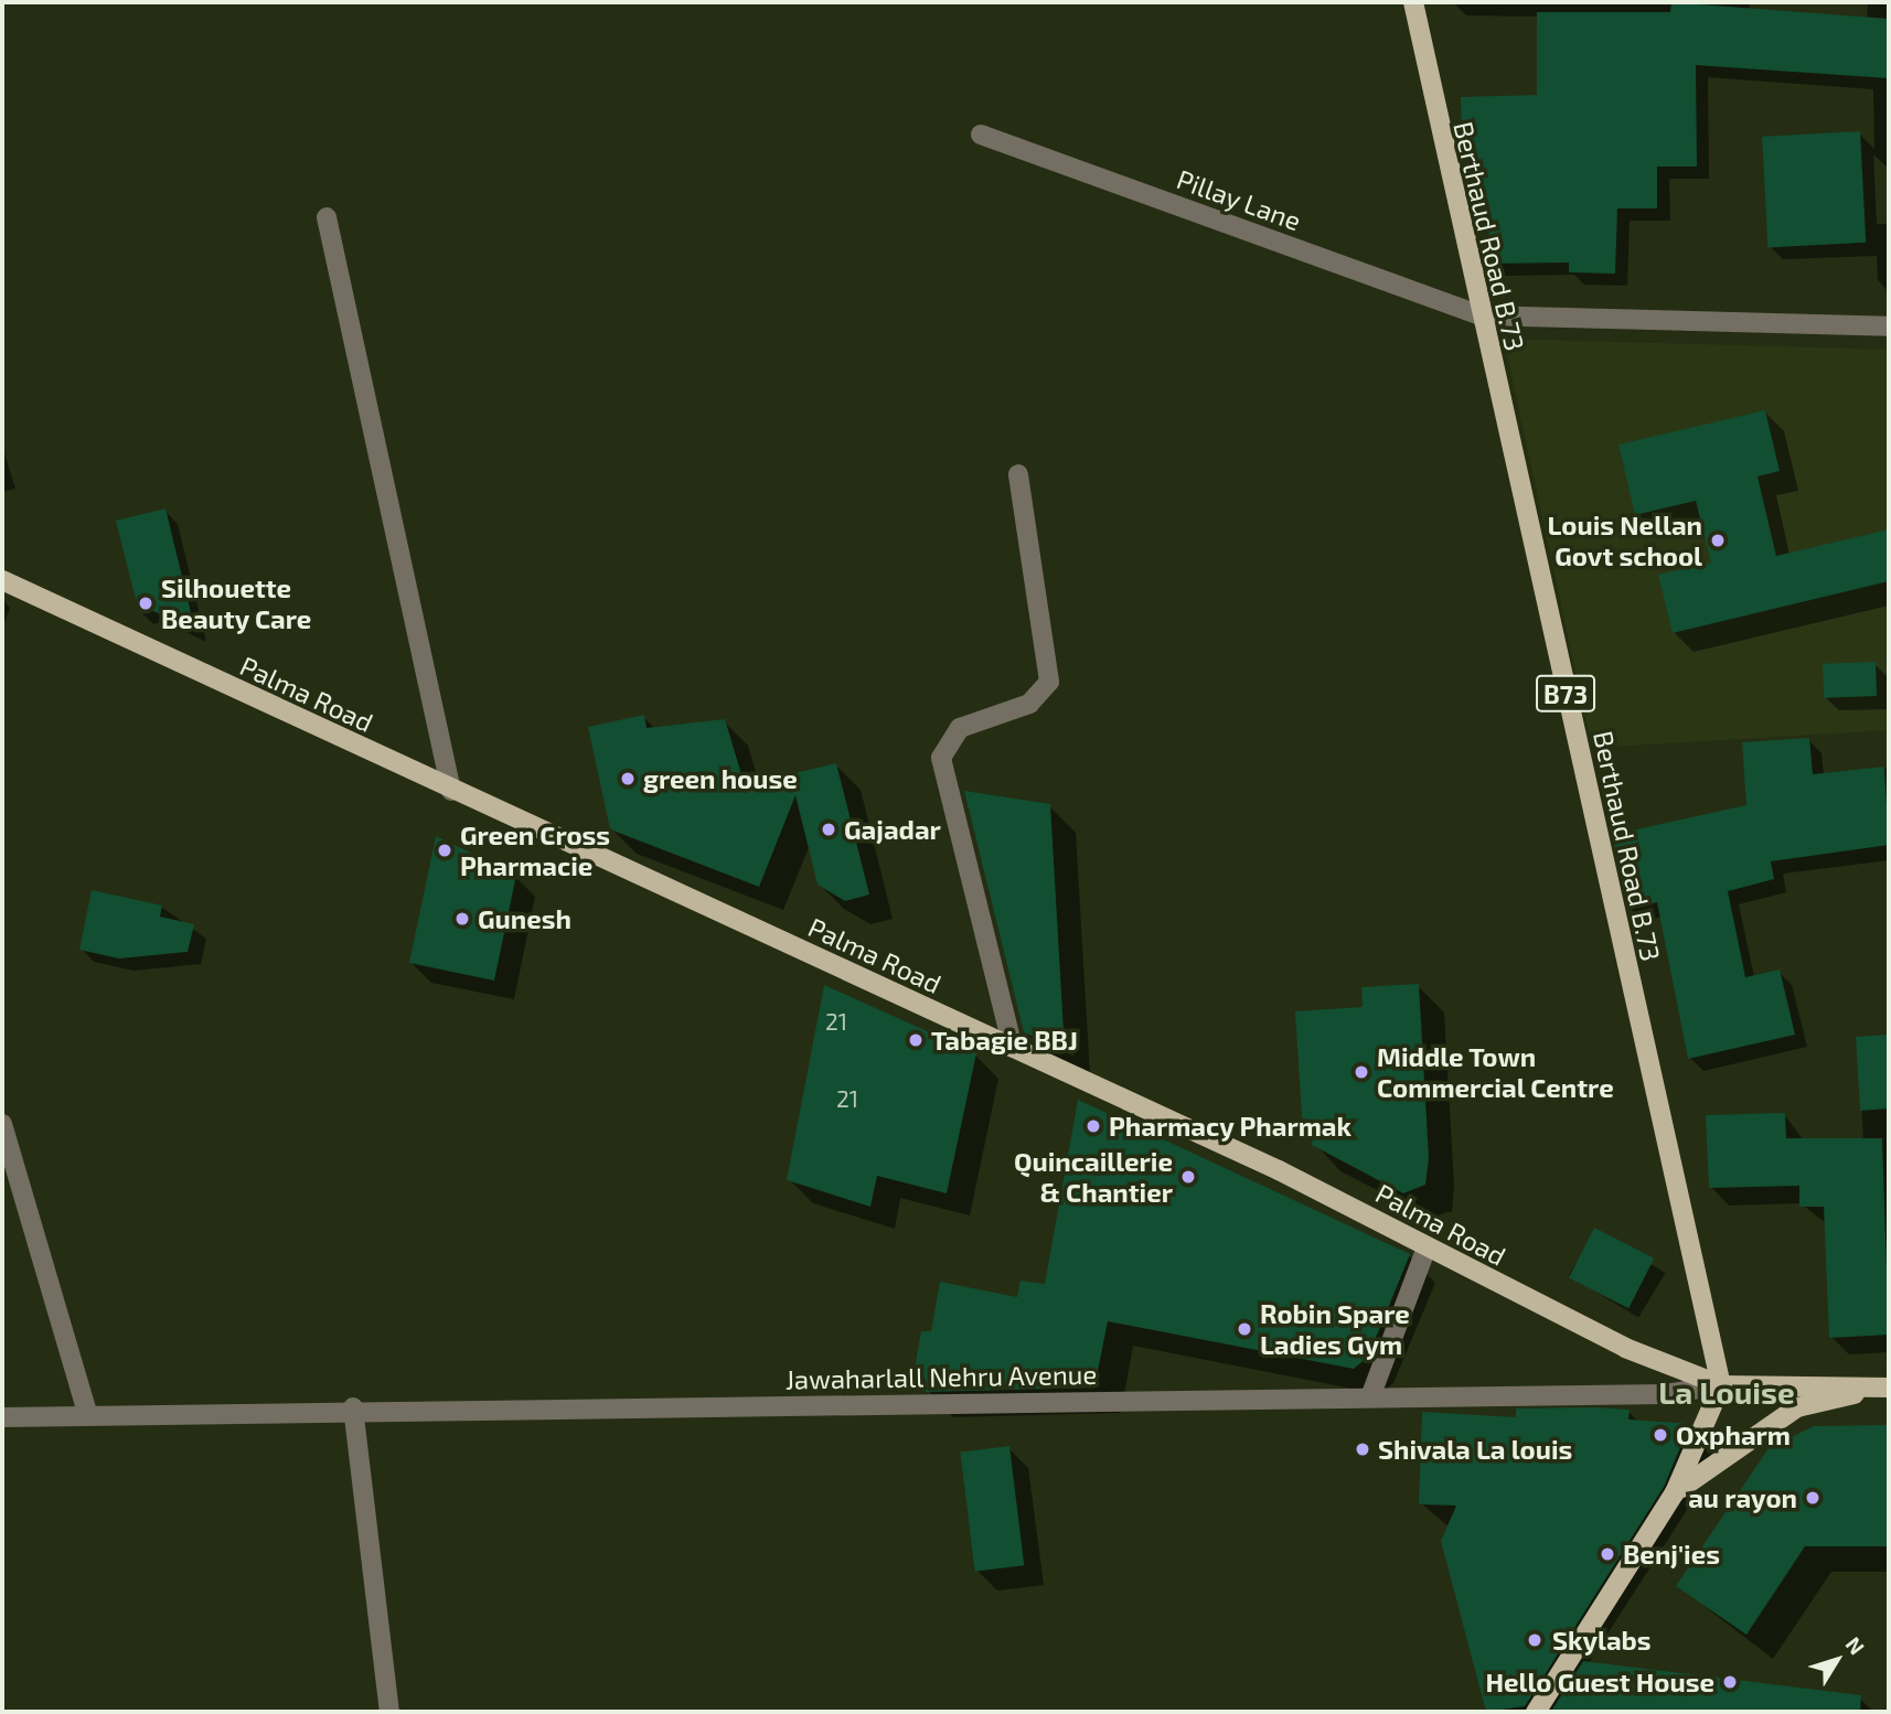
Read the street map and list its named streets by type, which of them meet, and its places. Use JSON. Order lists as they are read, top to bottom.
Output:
{
  "streets": {
    "main road": ["Berthaud Road B.73", "Palma Road", "B73"],
    "street": ["Pillay Lane", "Jawaharlall Nehru Avenue"]
  },
  "crossings": [
    ["Pillay Lane", "Berthaud Road B.73"],
    ["Berthaud Road B.73", "Palma Road"],
    ["Berthaud Road B.73", "Jawaharlall Nehru Avenue"],
    ["Palma Road", "Jawaharlall Nehru Avenue"]
  ],
  "districts": ["La Louise"],
  "places": [
    "Louis Nellan Govt school",
    "Silhouette Beauty Care",
    "green house",
    "Gajadar",
    "Green Cross Pharmacie",
    "Gunesh",
    "Tabagie BBJ",
    "Middle Town Commercial Centre",
    "Pharmacy Pharmak",
    "Quincaillerie & Chantier",
    "Robin Spare Ladies Gym",
    "Oxpharm",
    "Shivala La louis",
    "au rayon",
    "Benj'ies",
    "Skylabs",
    "Hello Guest House"
  ],
  "house_numbers": ["21", "21"],
  "north": "top right"
}
